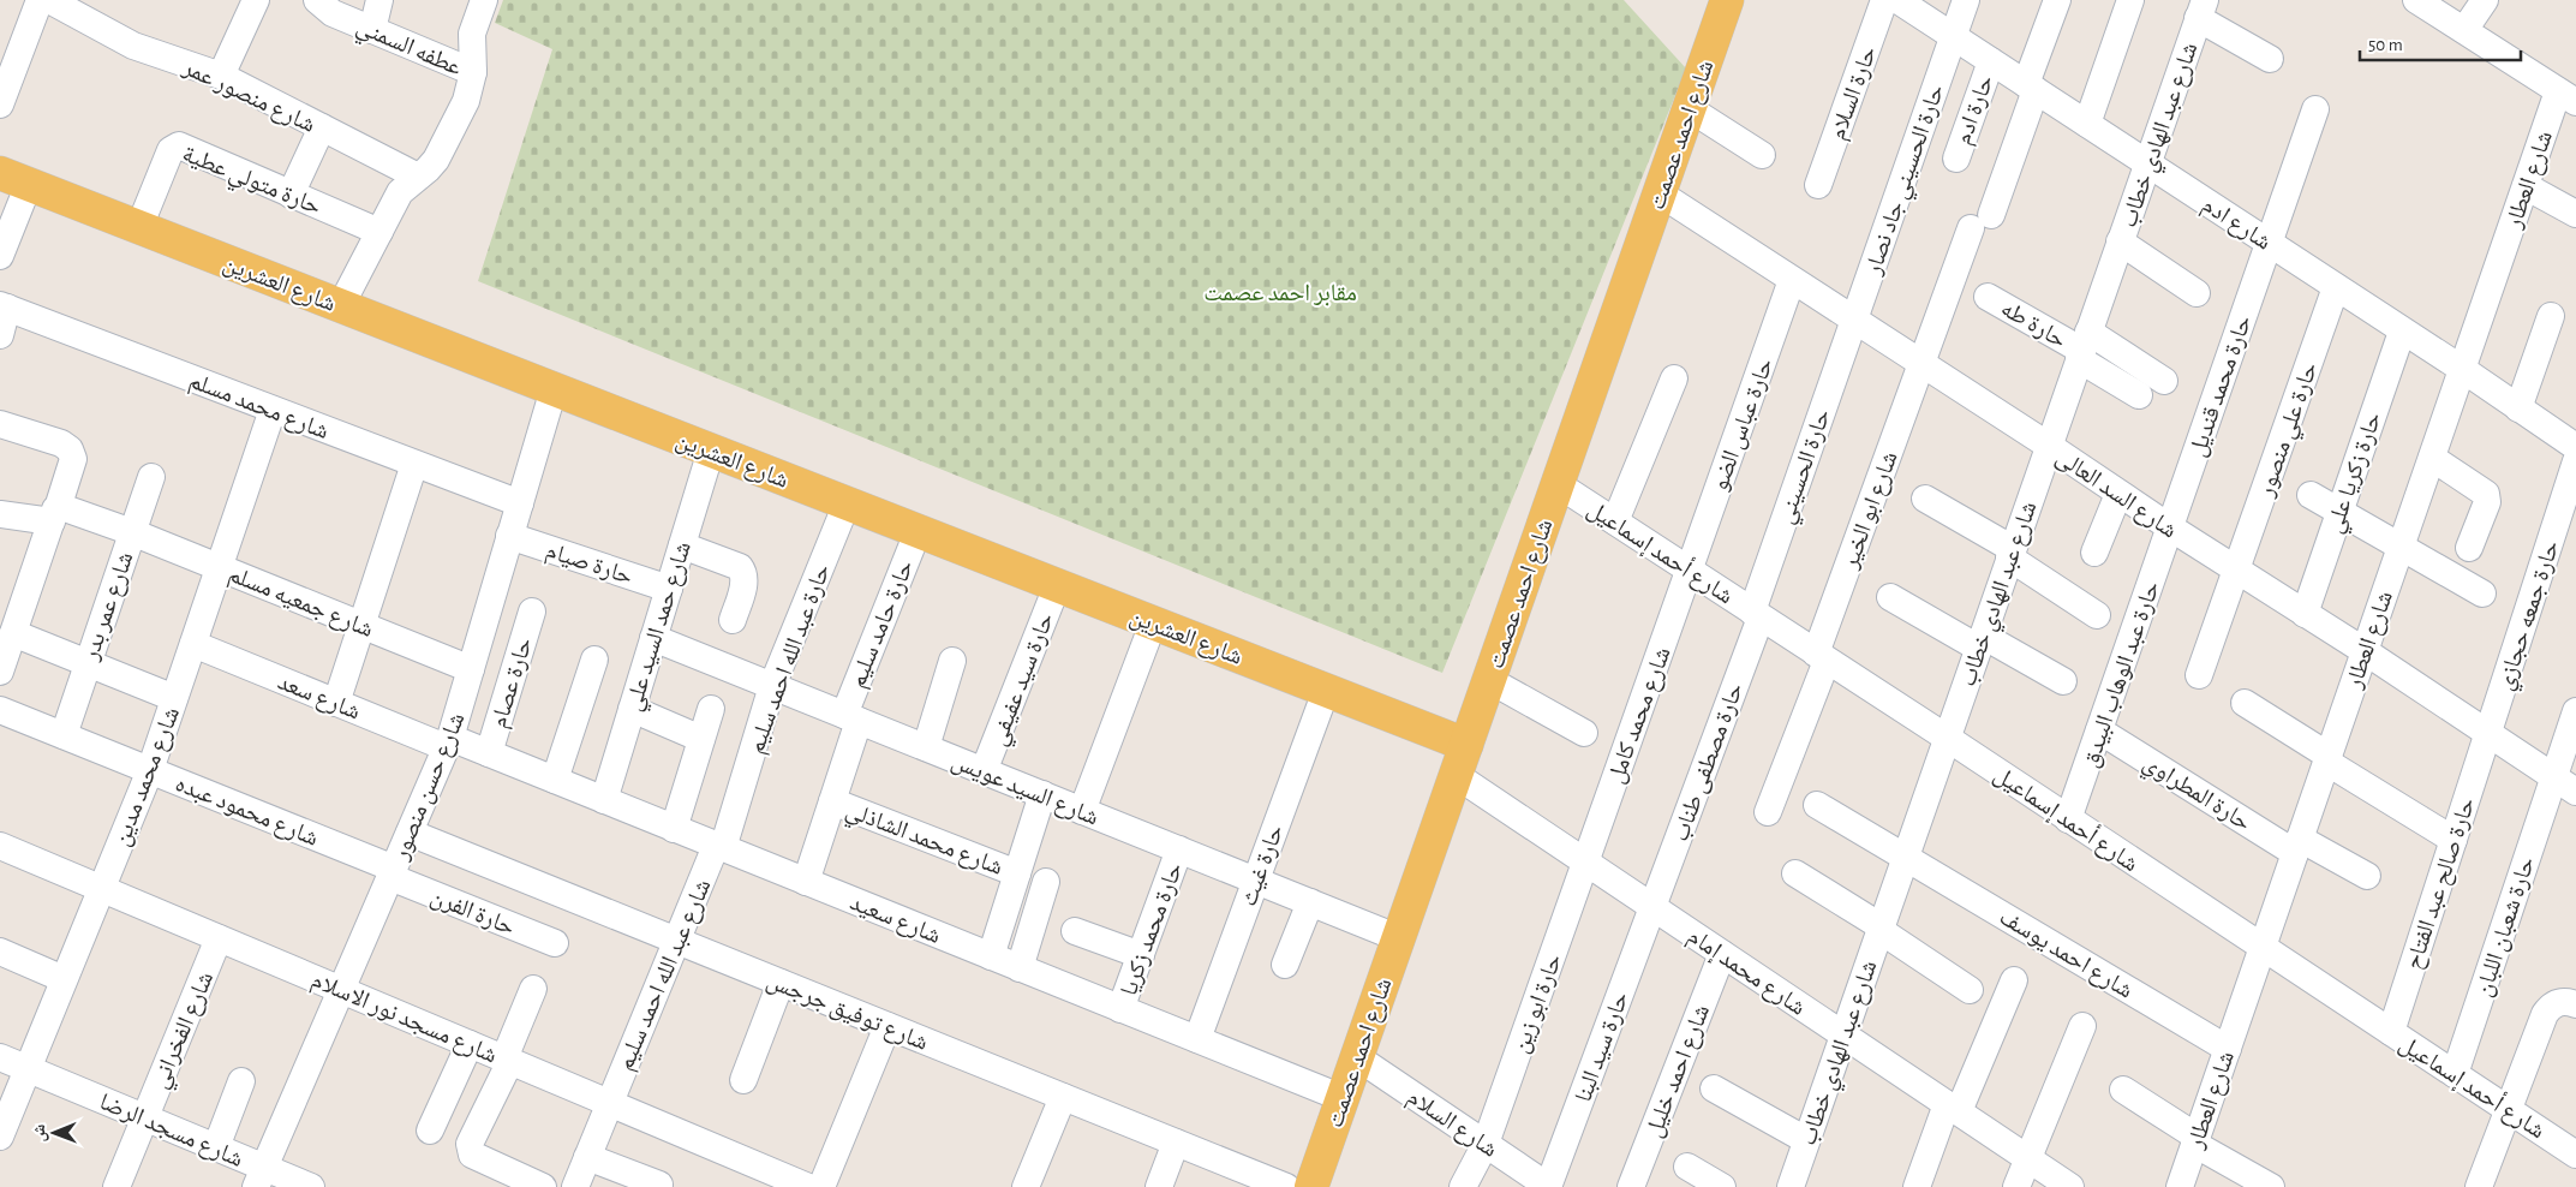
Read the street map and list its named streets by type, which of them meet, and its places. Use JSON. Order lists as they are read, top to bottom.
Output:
{
  "streets": {
    "main road": ["شارع احمد عصمت", "شارع العشرين"],
    "street": [
      "عطفه السمني",
      "حارة السلام",
      "شارع منصور عمر",
      "حارة ادم",
      "شارع عبد الهادي خطاب",
      "حارة متولي عطية",
      "حارة الحسيني جاد نصار",
      "شارع العطار",
      "شارع ادم",
      "حارة طه",
      "حارة محمد قنديل",
      "شارع محمد مسلم",
      "حارة عباس الضو",
      "حارة علي منصور",
      "حارة الحسيني",
      "حارة زكريا علي",
      "شارع السد العالى",
      "شارع ابو الخير",
      "شارع أحمد إسماعيل",
      "حارة صيام",
      "شارع جمعيه مسلم",
      "شارع عمر بدر",
      "حارة جمعه حجازي",
      "حارة حامد سليم",
      "شارع حمد السيد علي",
      "حارة عبد الله احمد سليم",
      "حارة عبد الوهاب البيدق",
      "حارة سيد عفيفي",
      "حارة عصام",
      "شارع سعد",
      "شارع محمد كامل",
      "حارة مصطفى طناب",
      "شارع محمد مدين",
      "شارع حسن منصور",
      "شارع السيد عويس",
      "حارة المطراوي",
      "شارع محمود عبده",
      "شارع محمد الشاذلي",
      "حارة غيث",
      "حارة صالح عبد الفتاح",
      "حارة الفرن",
      "شارع سعيد",
      "حارة شعبان اللبان",
      "حارة محمد زكريا",
      "شارع احمد يوسف",
      "شارع محمد إمام",
      "شارع عبد الله احمد سليم",
      "حارة ابو زين",
      "شارع توفيق جرجس",
      "شارع مسجد نور الاسلام",
      "شارع الفخراني",
      "حارة سيد البنا",
      "شارع احمد خليل",
      "شارع السلام",
      "شارع مسجد الرضا"
    ]
  },
  "crossings": [
    ["حارة ادم", "شارع ادم"],
    ["شارع احمد عصمت", "شارع العشرين"],
    ["شارع احمد عصمت", "شارع السد العالى"],
    ["شارع احمد عصمت", "شارع أحمد إسماعيل"],
    ["شارع احمد عصمت", "شارع السيد عويس"],
    ["شارع احمد عصمت", "شارع سعيد"],
    ["شارع احمد عصمت", "شارع محمد إمام"],
    ["شارع احمد عصمت", "شارع السلام"],
    ["شارع عبد الهادي خطاب", "شارع ادم"],
    ["شارع عبد الهادي خطاب", "حارة طه"],
    ["شارع عبد الهادي خطاب", "شارع السد العالى"],
    ["شارع عبد الهادي خطاب", "شارع أحمد إسماعيل"],
    ["شارع عبد الهادي خطاب", "شارع احمد يوسف"],
    ["شارع عبد الهادي خطاب", "شارع محمد إمام"],
    ["حارة متولي عطية", "شارع العشرين"],
    ["حارة الحسيني جاد نصار", "شارع ادم"],
    ["حارة الحسيني جاد نصار", "حارة الحسيني"],
    ["حارة الحسيني جاد نصار", "شارع السد العالى"],
    ["شارع العطار", "شارع ادم"],
    ["شارع العطار", "شارع السد العالى"],
    ["شارع العطار", "شارع أحمد إسماعيل"],
    ["شارع العطار", "حارة المطراوي"],
    ["شارع العطار", "شارع احمد يوسف"],
    ["شارع ادم", "حارة محمد قنديل"],
    ["شارع ادم", "حارة علي منصور"],
    ["شارع ادم", "حارة زكريا علي"],
    ["شارع ادم", "شارع ابو الخير"],
    ["شارع العشرين", "حارة حامد سليم"],
    ["شارع العشرين", "شارع حمد السيد علي"],
    ["شارع العشرين", "حارة عبد الله احمد سليم"],
    ["شارع العشرين", "حارة سيد عفيفي"],
    ["شارع العشرين", "شارع حسن منصور"],
    ["شارع العشرين", "حارة غيث"],
    ["شارع العشرين", "شارع محمد إمام"],
    ["حارة محمد قنديل", "شارع السد العالى"],
    ["حارة محمد قنديل", "حارة عبد الوهاب البيدق"],
    ["شارع محمد مسلم", "شارع محمد مدين"],
    ["شارع محمد مسلم", "شارع حسن منصور"],
    ["حارة عباس الضو", "شارع السد العالى"],
    ["حارة عباس الضو", "شارع أحمد إسماعيل"],
    ["حارة عباس الضو", "شارع محمد كامل"],
    ["حارة علي منصور", "شارع السد العالى"],
    ["حارة الحسيني", "شارع السد العالى"],
    ["حارة الحسيني", "شارع أحمد إسماعيل"],
    ["حارة الحسيني", "حارة مصطفى طناب"],
    ["حارة زكريا علي", "شارع السد العالى"],
    ["شارع السد العالى", "شارع ابو الخير"],
    ["شارع السد العالى", "حارة جمعه حجازي"],
    ["شارع السد العالى", "حارة عبد الوهاب البيدق"],
    ["شارع السد العالى", "حارة صالح عبد الفتاح"],
    ["شارع السد العالى", "حارة شعبان اللبان"],
    ["شارع ابو الخير", "شارع أحمد إسماعيل"],
    ["شارع أحمد إسماعيل", "حارة عبد الوهاب البيدق"],
    ["شارع أحمد إسماعيل", "شارع محمد كامل"],
    ["شارع أحمد إسماعيل", "حارة مصطفى طناب"],
    ["شارع أحمد إسماعيل", "حارة صالح عبد الفتاح"],
    ["شارع أحمد إسماعيل", "حارة شعبان اللبان"],
    ["حارة صيام", "شارع حمد السيد علي"],
    ["حارة صيام", "شارع حسن منصور"],
    ["شارع جمعيه مسلم", "شارع عمر بدر"],
    ["شارع جمعيه مسلم", "شارع محمد مدين"],
    ["شارع جمعيه مسلم", "شارع حسن منصور"],
    ["شارع عمر بدر", "شارع محمود عبده"],
    ["حارة جمعه حجازي", "حارة صالح عبد الفتاح"],
    ["حارة حامد سليم", "شارع السيد عويس"],
    ["حارة حامد سليم", "شارع محمد الشاذلي"],
    ["حارة حامد سليم", "شارع سعيد"],
    ["شارع حمد السيد علي", "شارع السيد عويس"],
    ["شارع حمد السيد علي", "شارع سعيد"],
    ["حارة عبد الله احمد سليم", "شارع السيد عويس"],
    ["حارة عبد الله احمد سليم", "شارع سعيد"],
    ["حارة عبد الله احمد سليم", "شارع عبد الله احمد سليم"],
    ["حارة عبد الوهاب البيدق", "حارة المطراوي"],
    ["حارة سيد عفيفي", "شارع السيد عويس"],
    ["حارة عصام", "شارع سعيد"],
    ["شارع سعد", "شارع محمد مدين"],
    ["شارع سعد", "شارع حسن منصور"],
    ["شارع سعد", "شارع سعيد"],
    ["شارع محمد كامل", "شارع محمد إمام"],
    ["شارع محمد كامل", "حارة ابو زين"],
    ["حارة مصطفى طناب", "شارع محمد إمام"],
    ["حارة مصطفى طناب", "حارة سيد البنا"],
    ["شارع محمد مدين", "شارع محمود عبده"],
    ["شارع محمد مدين", "شارع مسجد نور الاسلام"],
    ["شارع محمد مدين", "شارع مسجد الرضا"],
    ["شارع حسن منصور", "شارع محمود عبده"],
    ["شارع حسن منصور", "حارة الفرن"],
    ["شارع حسن منصور", "شارع سعيد"],
    ["شارع حسن منصور", "شارع توفيق جرجس"],
    ["شارع حسن منصور", "شارع مسجد نور الاسلام"],
    ["شارع حسن منصور", "شارع مسجد الرضا"],
    ["شارع السيد عويس", "حارة غيث"],
    ["شارع السيد عويس", "حارة محمد زكريا"],
    ["شارع محمود عبده", "حارة الفرن"],
    ["حارة غيث", "شارع سعيد"],
    ["شارع سعيد", "حارة محمد زكريا"],
    ["شارع سعيد", "شارع عبد الله احمد سليم"],
    ["شارع محمد إمام", "حارة ابو زين"],
    ["شارع محمد إمام", "حارة سيد البنا"],
    ["شارع محمد إمام", "شارع احمد خليل"],
    ["شارع عبد الله احمد سليم", "شارع توفيق جرجس"],
    ["شارع عبد الله احمد سليم", "شارع مسجد نور الاسلام"],
    ["حارة ابو زين", "شارع السلام"],
    ["شارع مسجد نور الاسلام", "شارع الفخراني"],
    ["شارع الفخراني", "شارع مسجد الرضا"],
    ["حارة سيد البنا", "شارع السلام"]
  ],
  "parks": ["مقابر احمد عصمت"],
  "scale_bar": "50 m",
  "north": "left"
}
